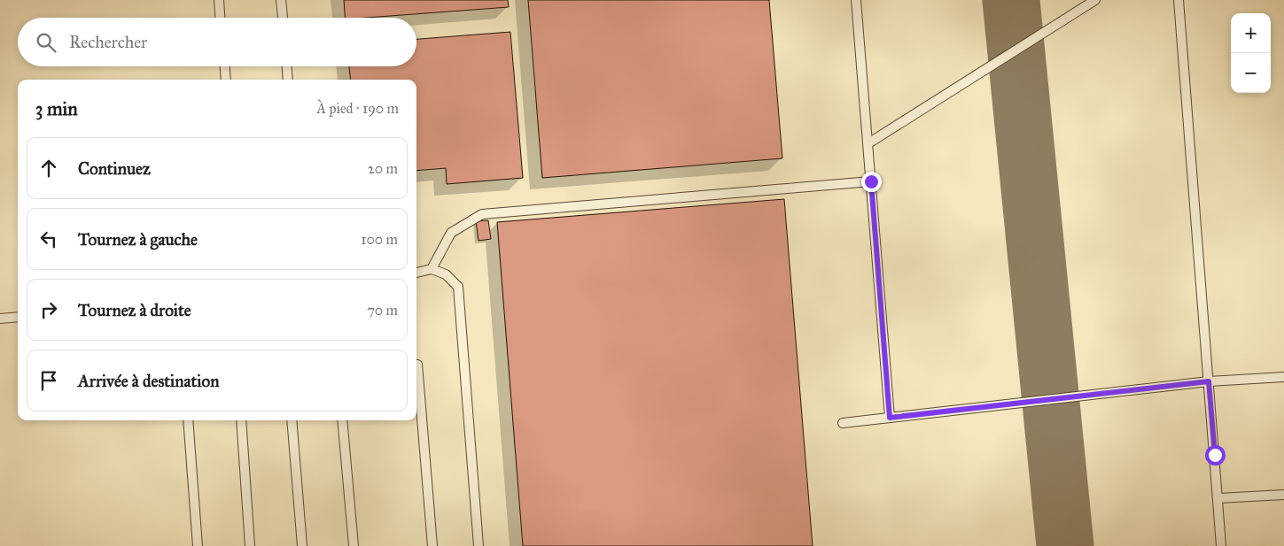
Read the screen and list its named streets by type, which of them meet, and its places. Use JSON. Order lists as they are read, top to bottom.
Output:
{
  "page": {
    "map_buttons": ["+", "−"],
    "search": "Rechercher",
    "heading": ["3 min", "À pied · 190 m"],
    "list": [
      ["Continuez", "20 m"],
      ["Tournez à gauche", "100 m"],
      ["Tournez à droite", "70 m"],
      "Arrivée à destination"
    ]
  }
}
